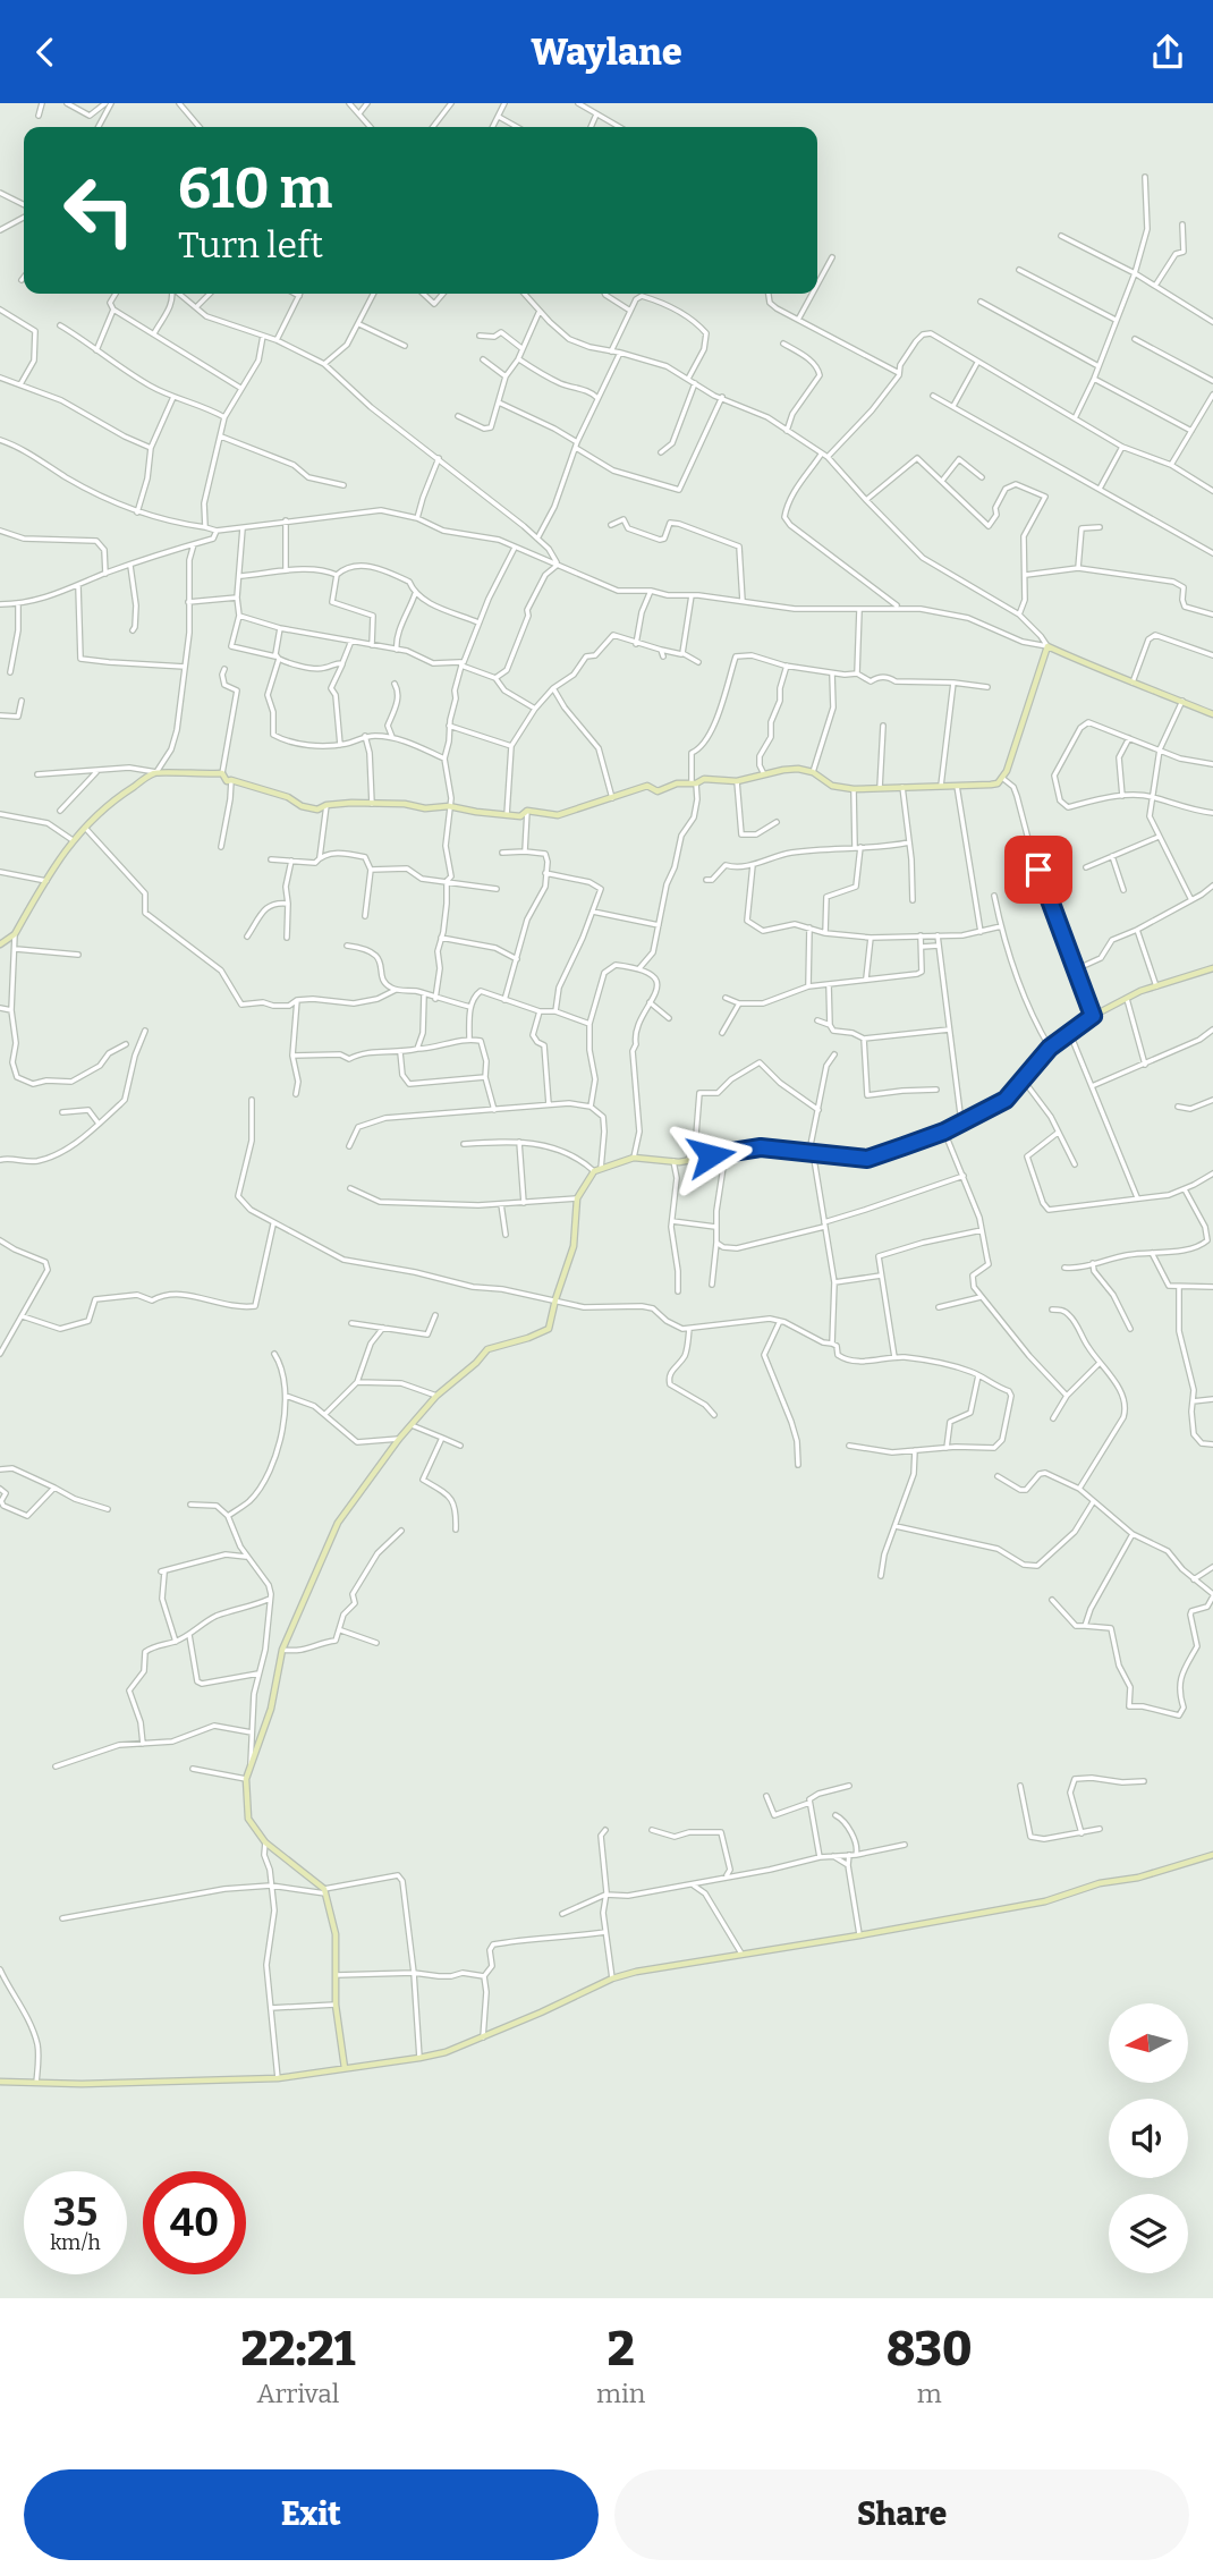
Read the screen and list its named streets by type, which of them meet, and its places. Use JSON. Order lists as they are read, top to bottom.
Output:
{
  "north": "left",
  "page": {
    "header": "Waylane",
    "turn": ["610 m", "Turn left"],
    "speed": "35 km/h",
    "limit": "40",
    "eta": [
      "22:21",
      "Arrival",
      "2",
      "min",
      "830",
      "m"
    ],
    "buttons": ["Exit", "Share"]
  }
}
